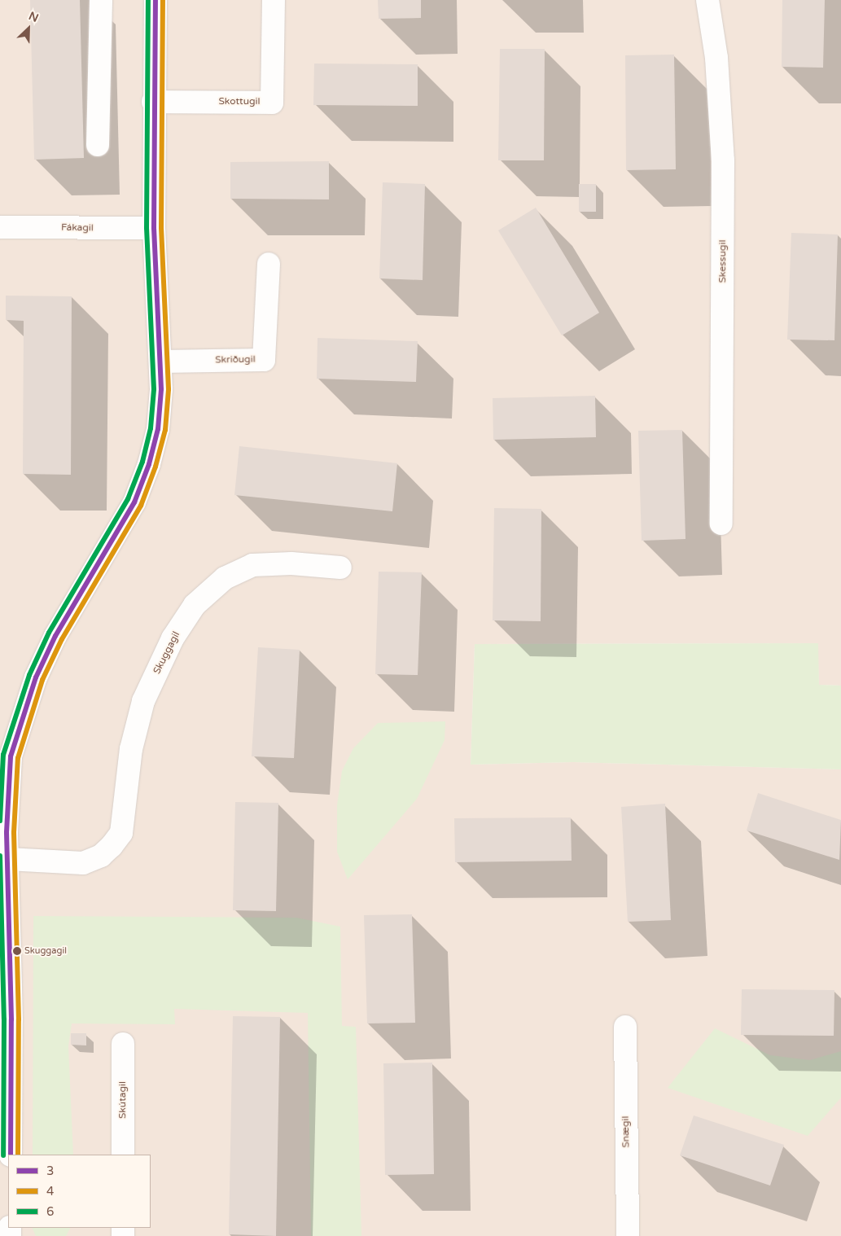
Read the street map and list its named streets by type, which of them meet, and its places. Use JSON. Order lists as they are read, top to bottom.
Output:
{
  "streets": {
    "street": [
      "Skottugil",
      "Fákagil",
      "Skessugil",
      "Skriðugil",
      "Skuggagil",
      "Skútagil",
      "Snægil"
    ]
  },
  "places": ["Skuggagil"],
  "lines": ["transit line 3", "transit line 4", "transit line 6"],
  "legend": ["3", "4", "6"],
  "north": "top right"
}
